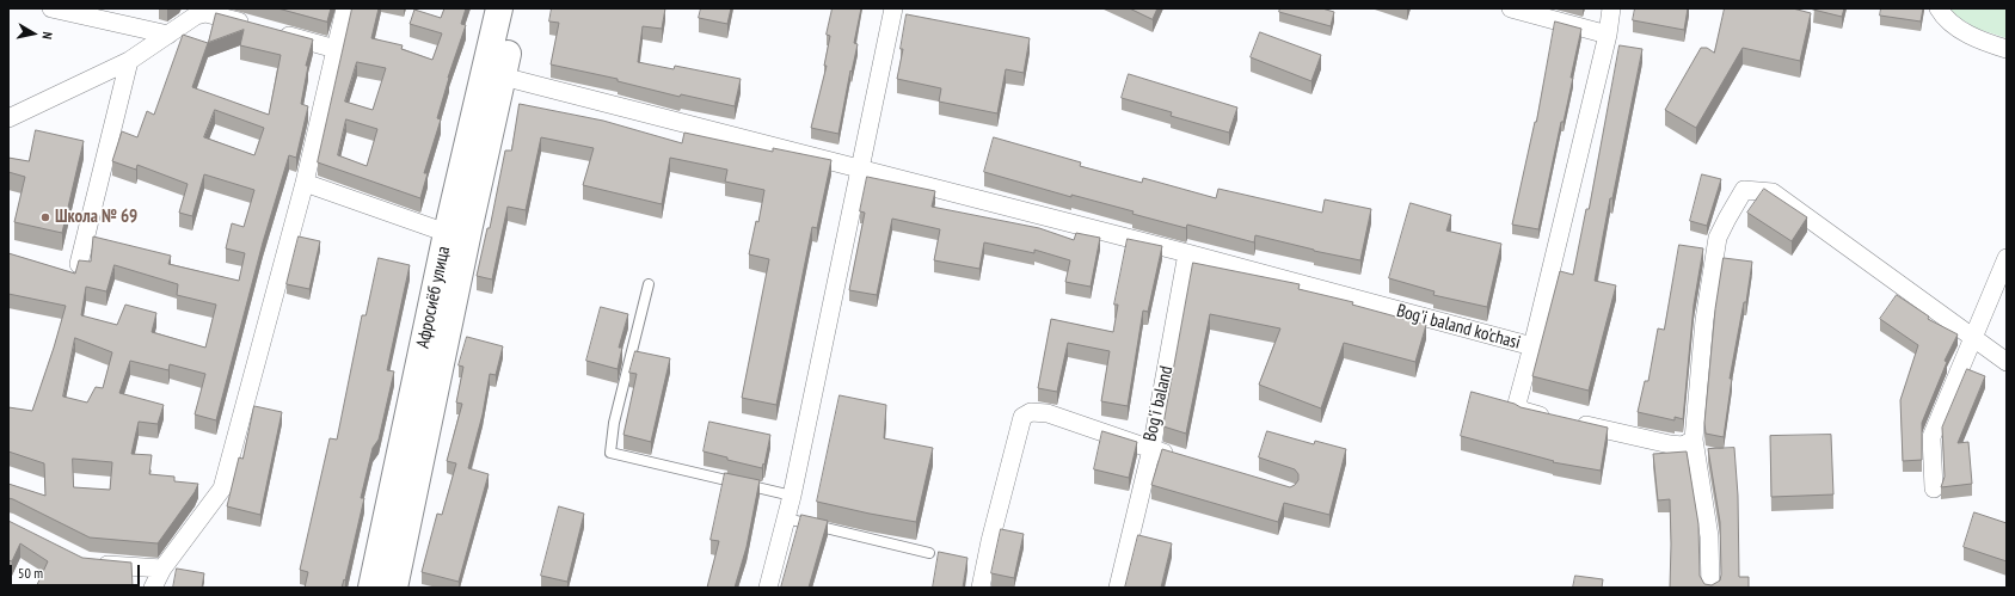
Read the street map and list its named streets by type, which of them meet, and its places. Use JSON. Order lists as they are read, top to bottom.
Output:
{
  "streets": {
    "main road": ["Афросиёб улица"],
    "street": ["Bog'i baland ko'chasi", "Bog'i baland"]
  },
  "crossings": [
    ["Афросиёб улица", "Bog'i baland ko'chasi"],
    ["Bog'i baland ko'chasi", "Bog'i baland"]
  ],
  "places": ["Школа № 69"],
  "scale_bar": "50 m",
  "north": "right"
}
